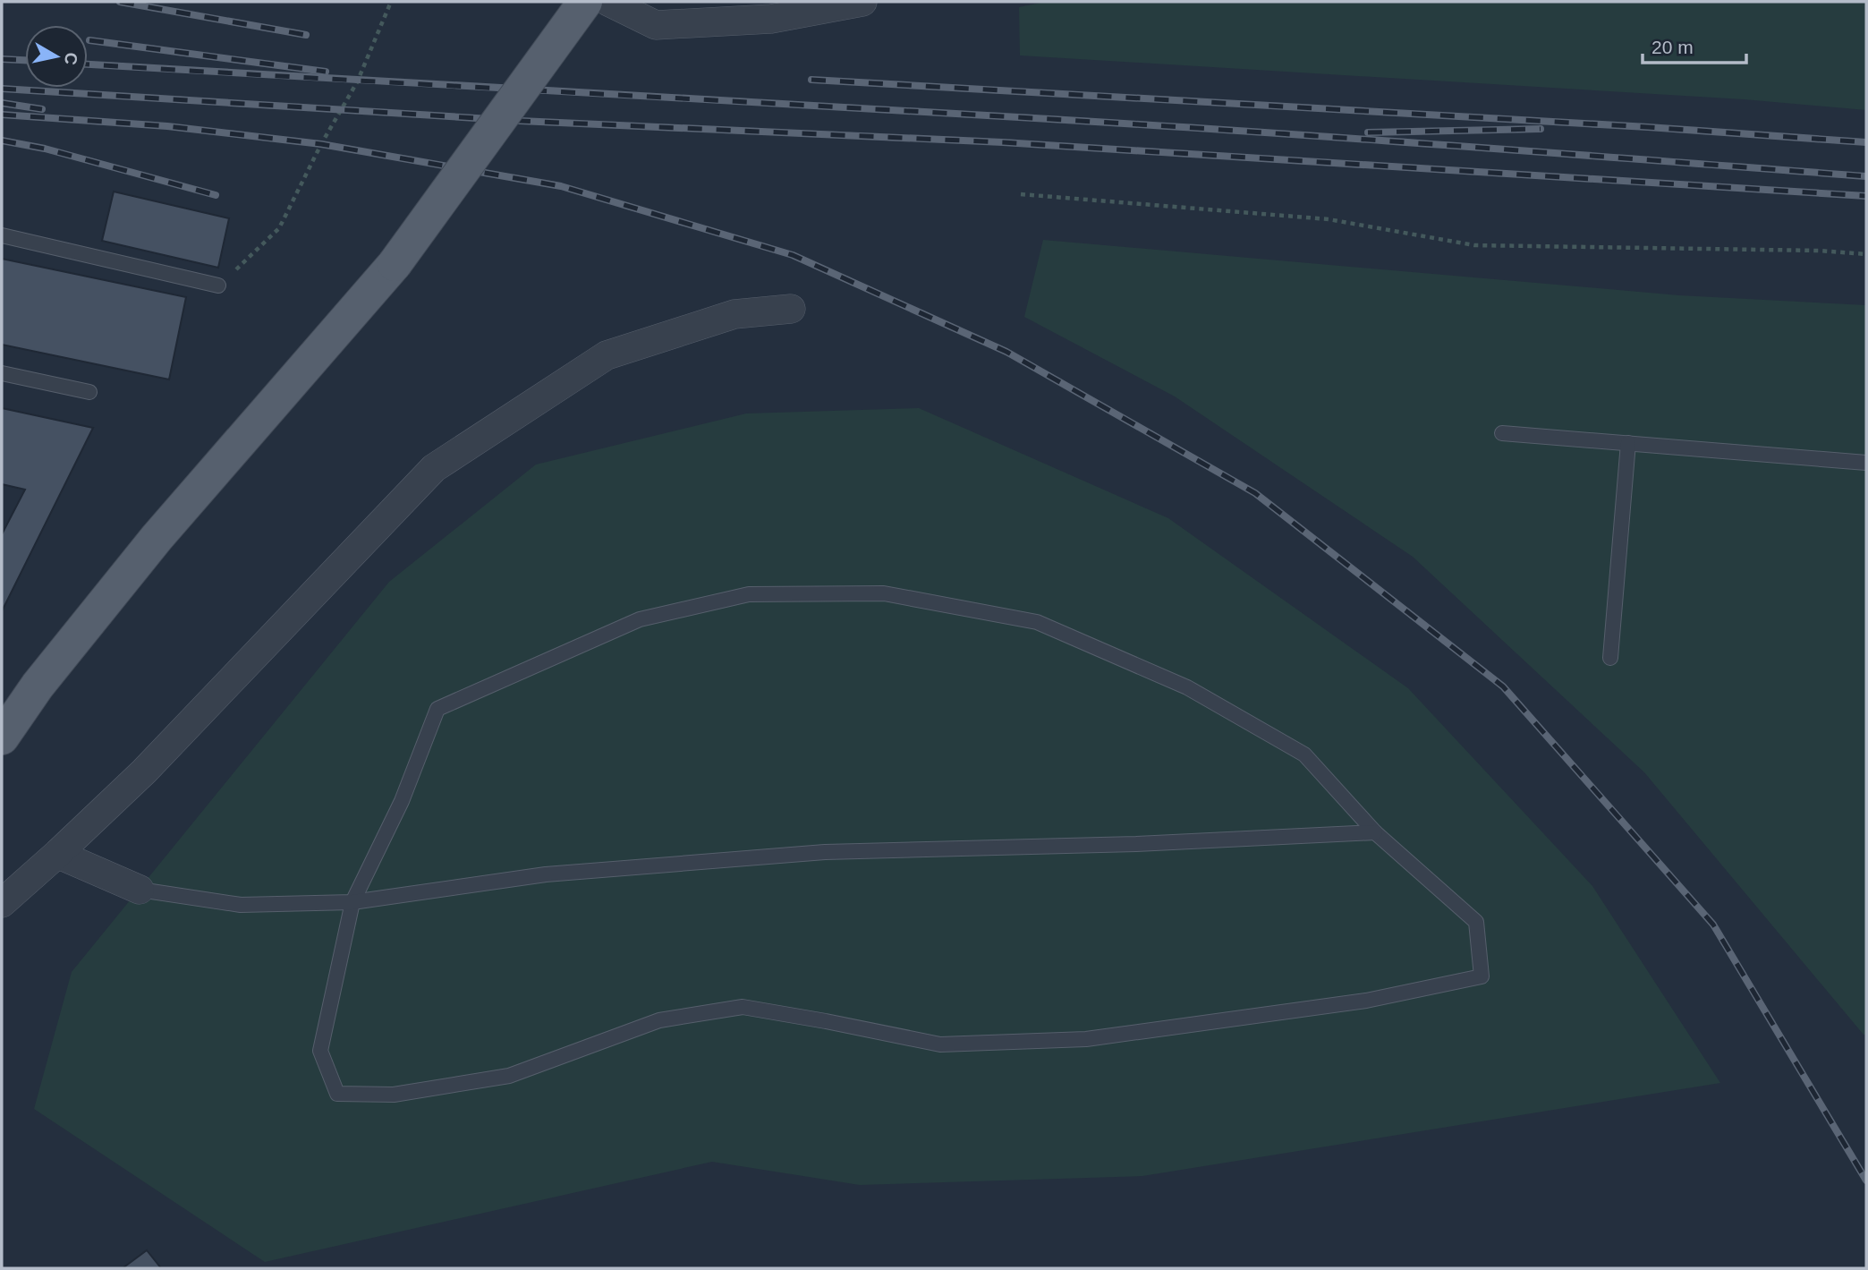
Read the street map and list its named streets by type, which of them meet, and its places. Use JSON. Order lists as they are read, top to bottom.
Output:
{
  "scale_bar": "20 m",
  "north": "right"
}
